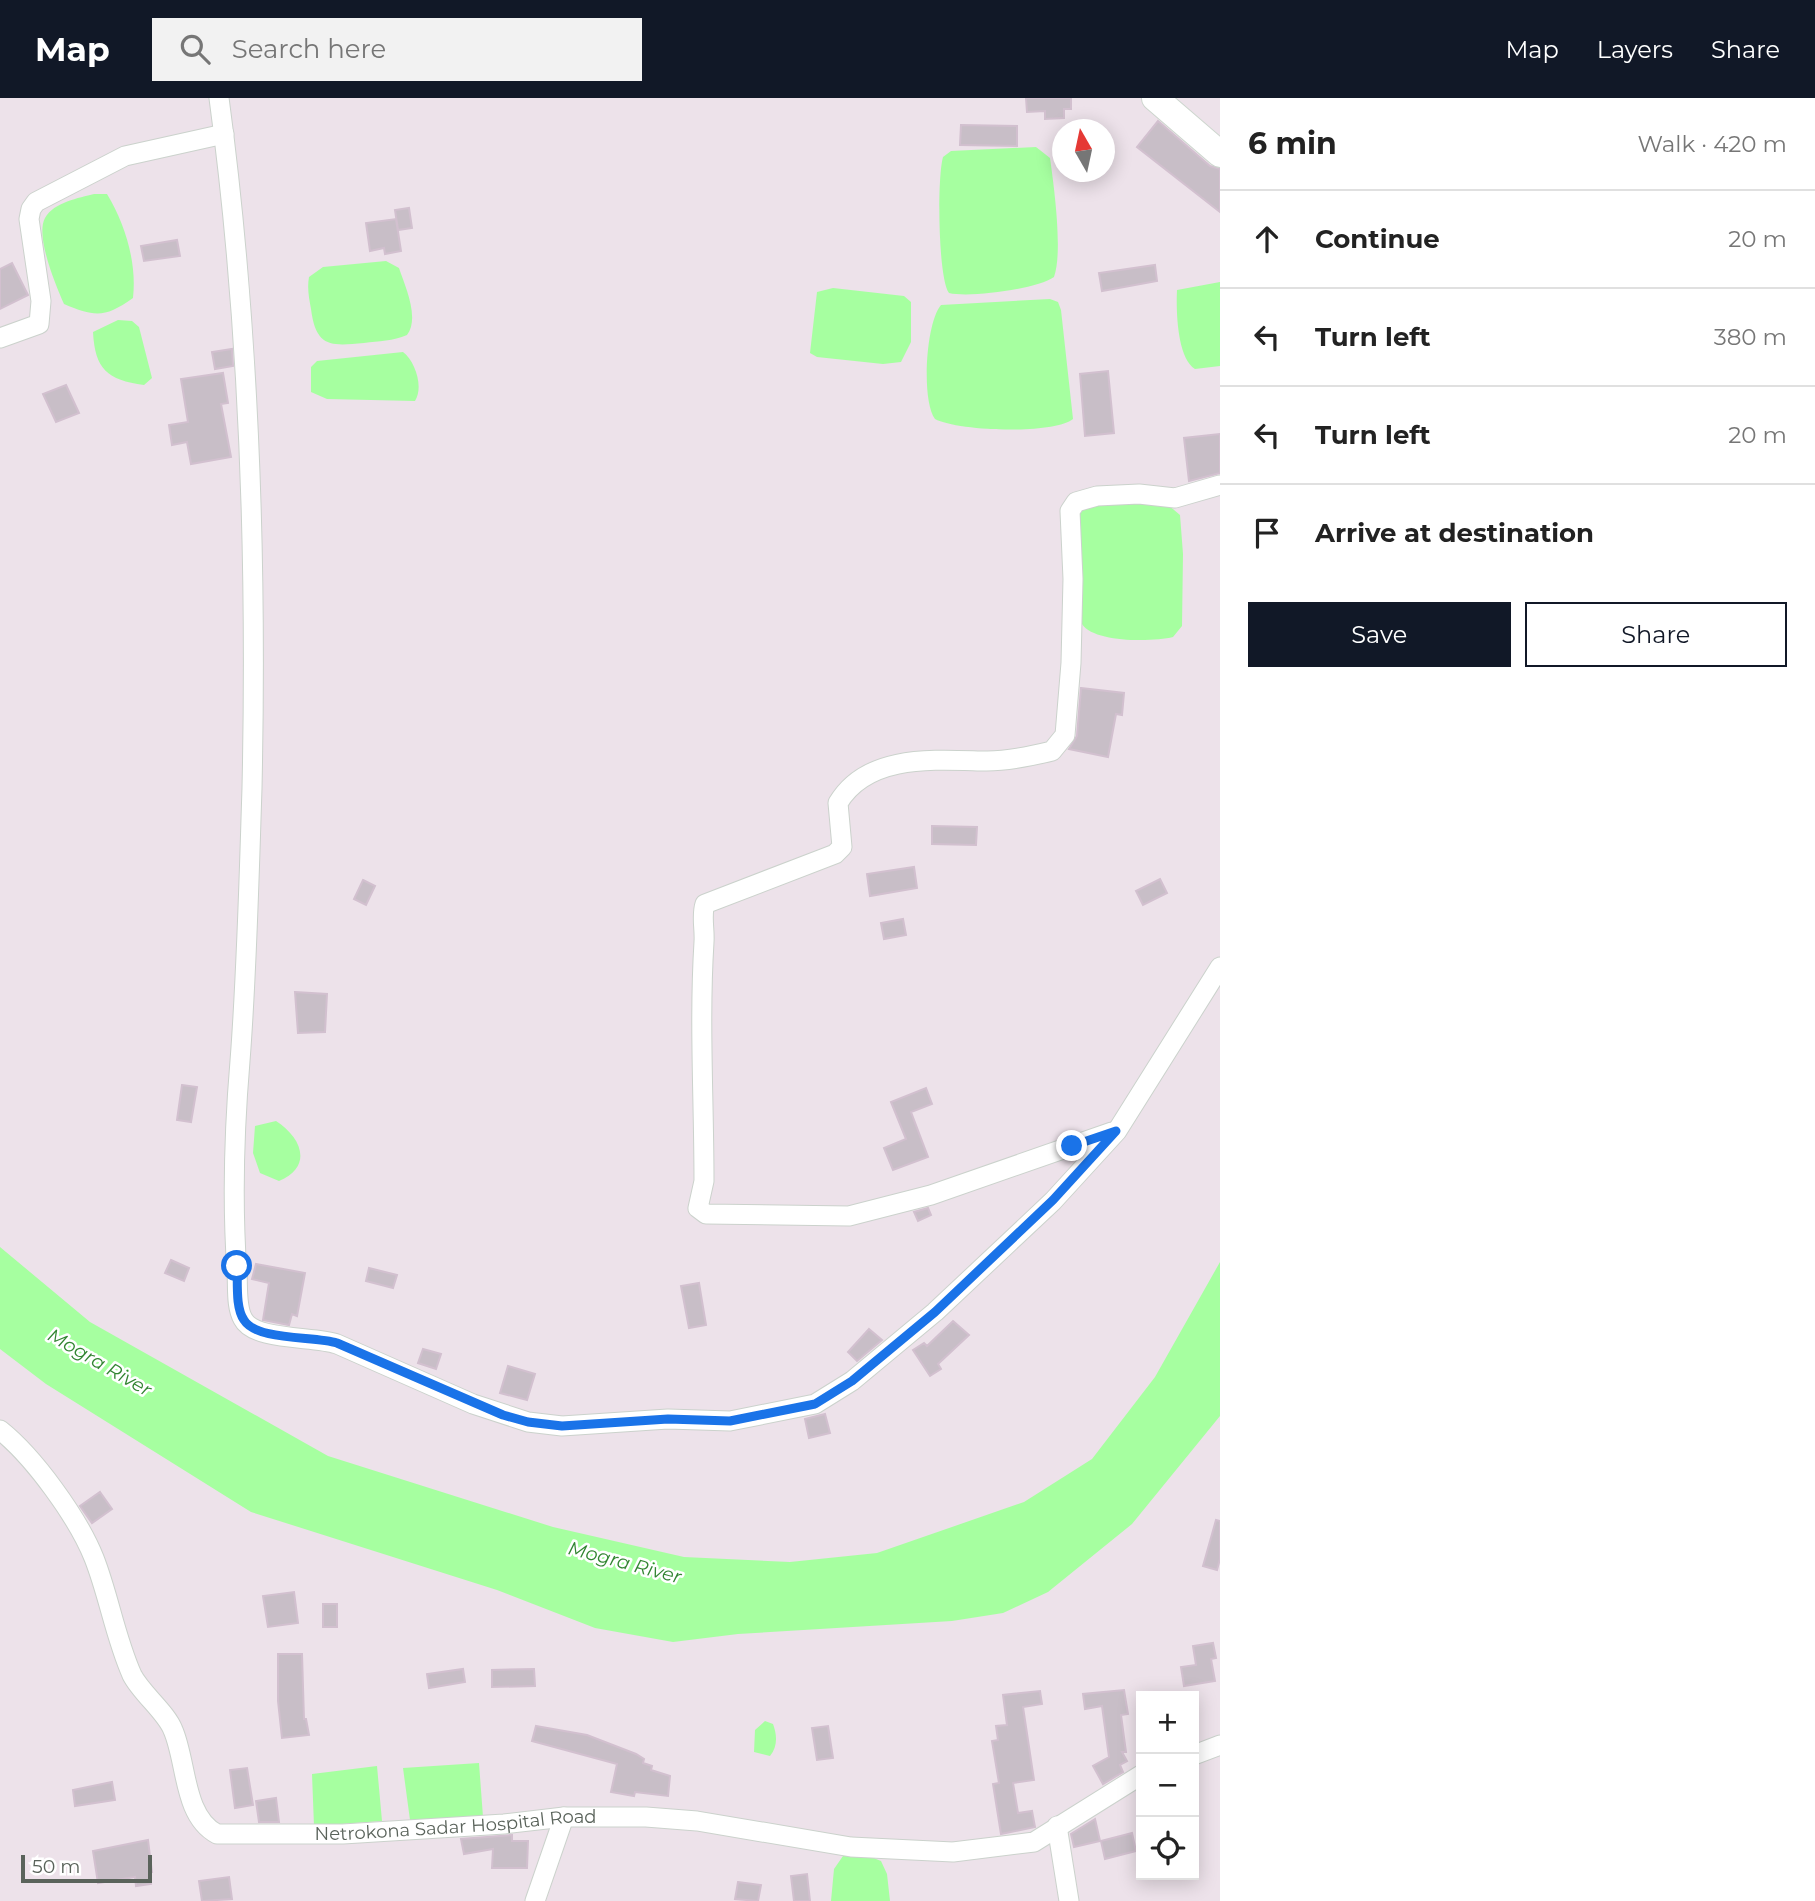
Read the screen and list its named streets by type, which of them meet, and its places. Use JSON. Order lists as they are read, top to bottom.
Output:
{
  "streets": {
    "street": ["Netrokona Sadar Hospital Road"]
  },
  "water": ["Mogra River"],
  "scale_bar": "50 m",
  "north": "top",
  "page": {
    "header": "Map",
    "search": "Search here",
    "nav": ["Map", "Layers", "Share"],
    "heading": ["6 min", "Walk · 420 m"],
    "list": [
      ["Continue", "20 m"],
      ["Turn left", "380 m"],
      ["Turn left", "20 m"],
      "Arrive at destination"
    ],
    "buttons": ["Save", "Share"],
    "map_buttons": ["+", "−"],
    "scale": "50 m"
  }
}
